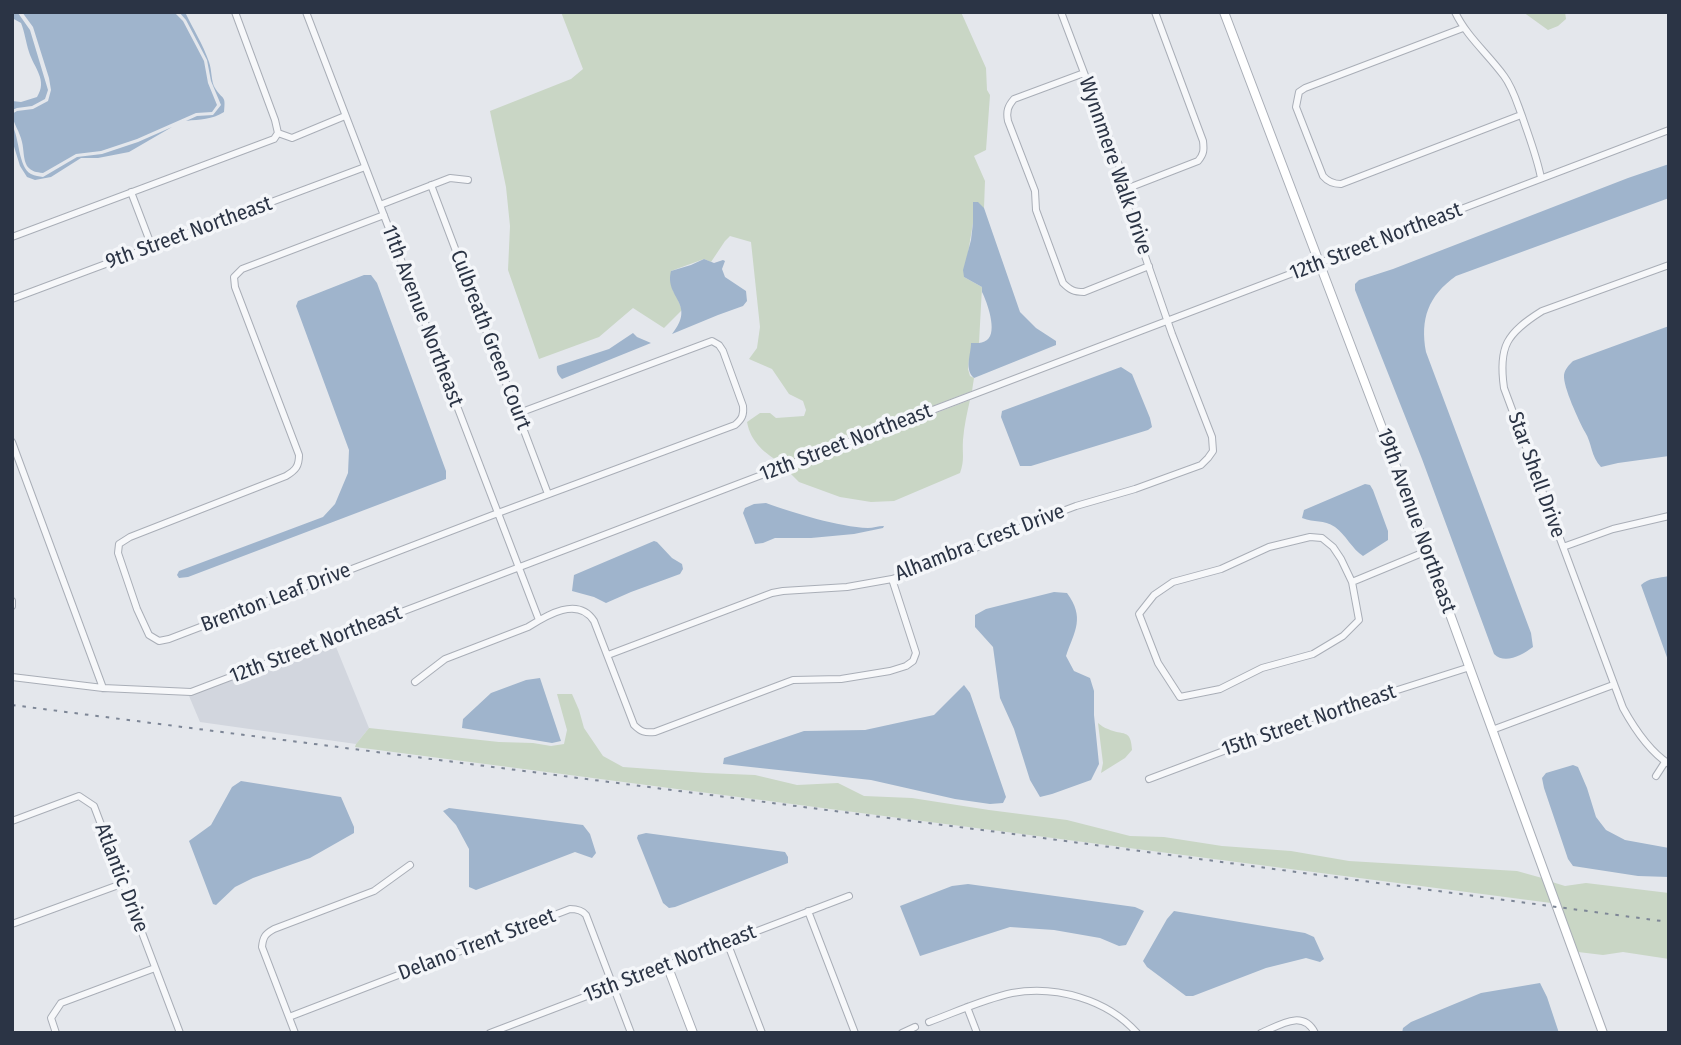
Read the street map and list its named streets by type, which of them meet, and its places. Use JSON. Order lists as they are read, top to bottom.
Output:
{
  "streets": {
    "street": [
      "Wynnmere Walk Drive",
      "9th Street Northeast",
      "12th Street Northeast",
      "11th Avenue Northeast",
      "Culbreath Green Court",
      "Star Shell Drive",
      "19th Avenue Northeast",
      "Alhambra Crest Drive",
      "Brenton Leaf Drive",
      "15th Street Northeast",
      "Atlantic Drive",
      "Delano Trent Street"
    ]
  },
  "crossings": [
    ["Wynnmere Walk Drive", "12th Street Northeast"],
    ["Wynnmere Walk Drive", "Alhambra Crest Drive"],
    ["9th Street Northeast", "11th Avenue Northeast"],
    ["12th Street Northeast", "11th Avenue Northeast"],
    ["12th Street Northeast", "19th Avenue Northeast"],
    ["12th Street Northeast", "Alhambra Crest Drive"],
    ["11th Avenue Northeast", "Brenton Leaf Drive"],
    ["Culbreath Green Court", "Brenton Leaf Drive"],
    ["19th Avenue Northeast", "15th Street Northeast"],
    ["15th Street Northeast", "Delano Trent Street"]
  ]
}
